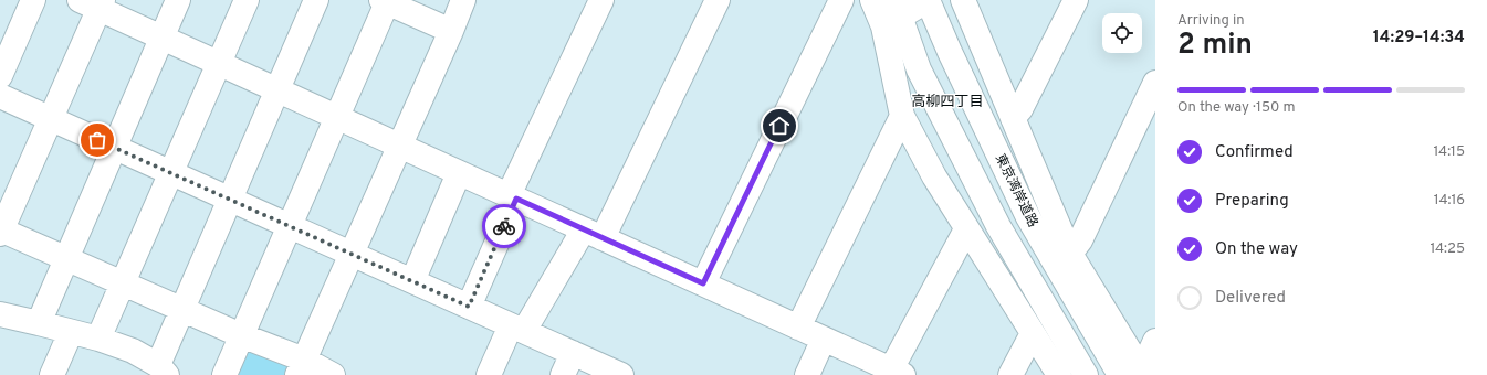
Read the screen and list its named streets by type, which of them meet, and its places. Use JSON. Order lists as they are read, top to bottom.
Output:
{
  "streets": {
    "main road": ["東京湾岸道路"]
  },
  "districts": ["高柳四丁目"],
  "page": {
    "heading": ["2 min", "Arriving in", "14:29–14:34"],
    "bar": "On the way · 150 m",
    "list": [
      ["Confirmed", "14:15"],
      ["Preparing", "14:16"],
      ["On the way", "14:25"],
      "Delivered"
    ]
  }
}
